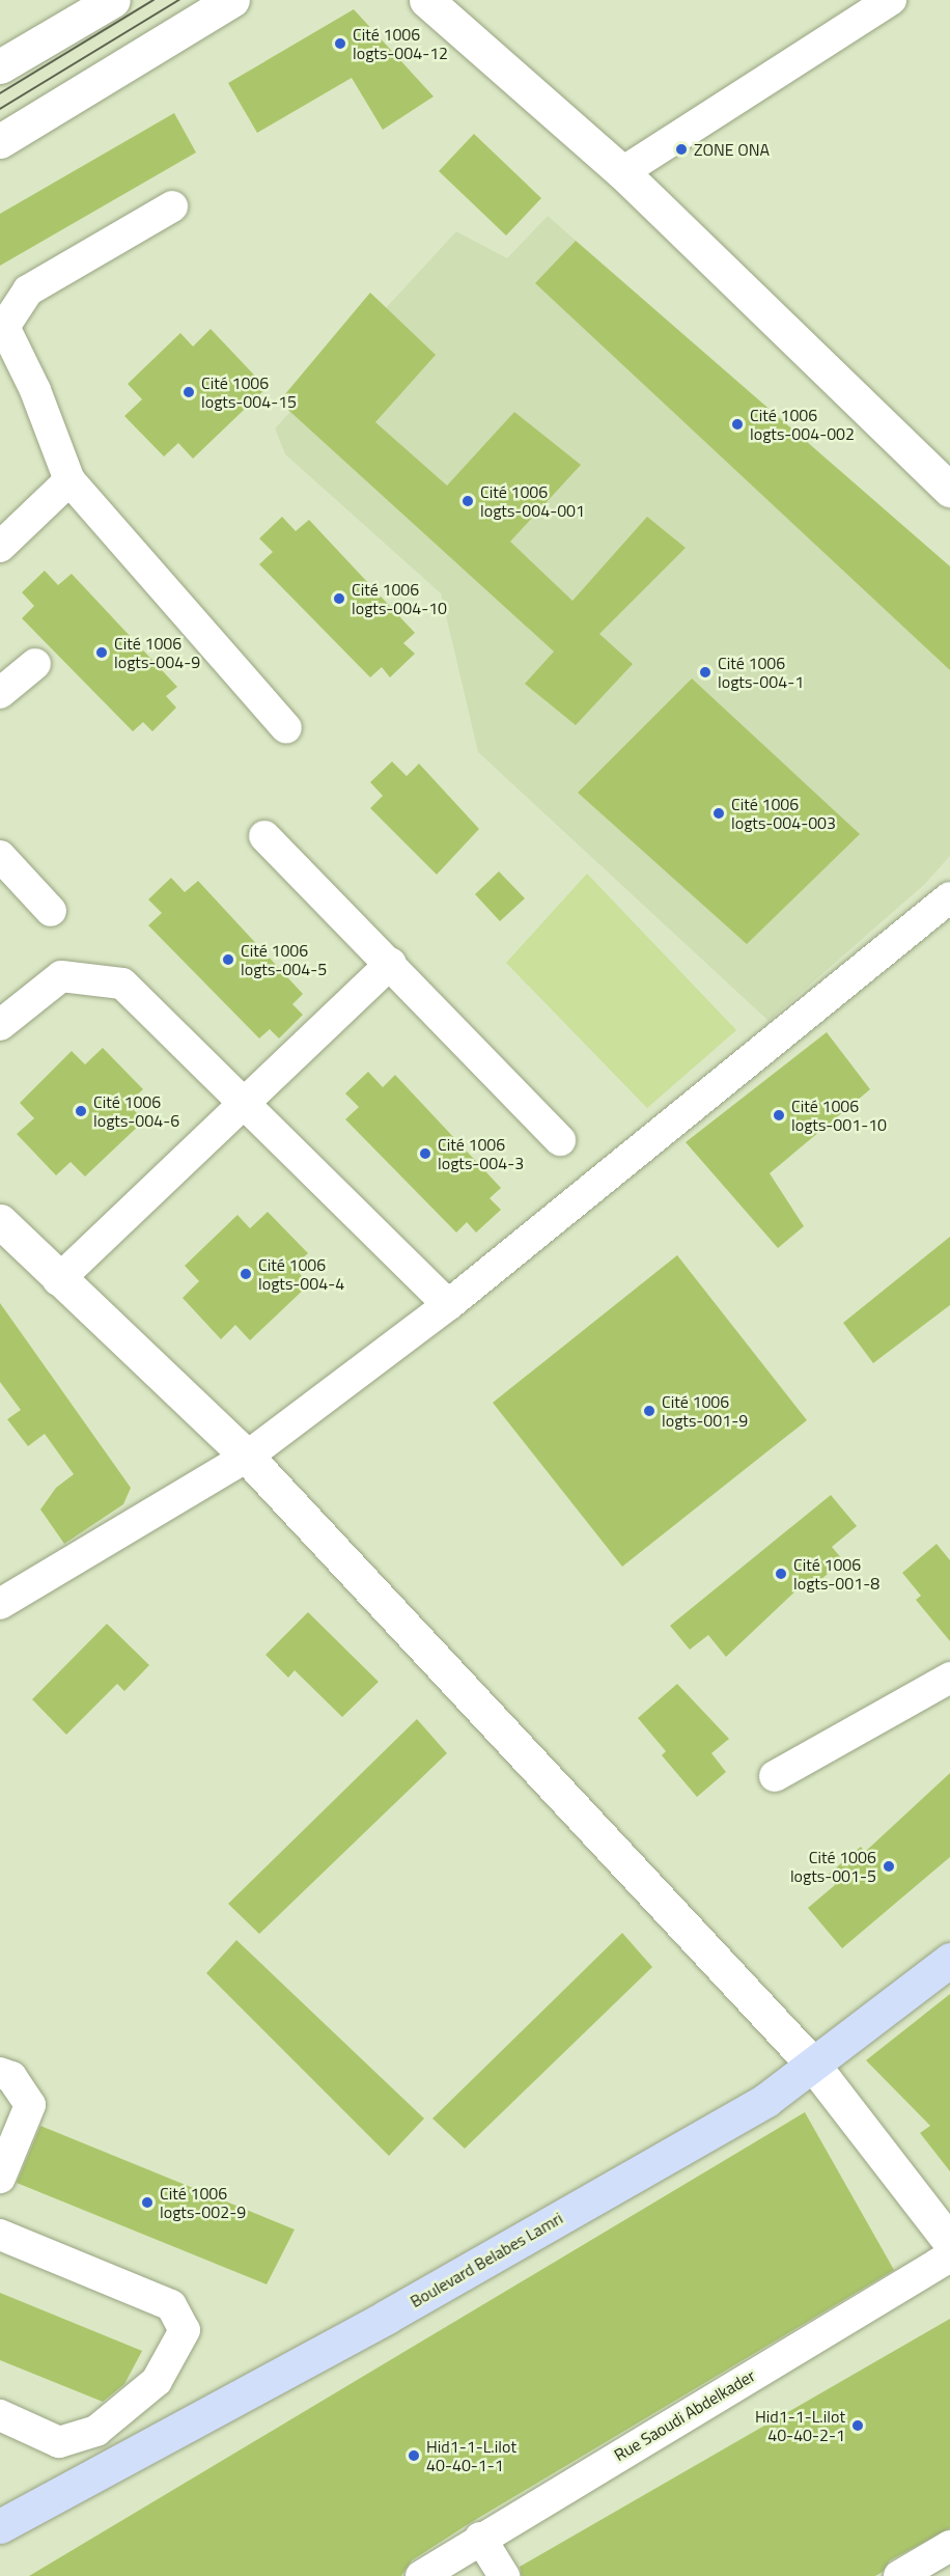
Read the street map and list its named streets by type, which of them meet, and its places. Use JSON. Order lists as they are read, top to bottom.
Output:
{
  "streets": {
    "main road": ["Boulevard Belabes Lamri"],
    "street": ["Rue Saoudi Abdelkader"]
  },
  "places": [
    "Cité 1006 logts-004-12",
    "ZONE ONA",
    "Cité 1006 logts-004-15",
    "Cité 1006 logts-004-002",
    "Cité 1006 logts-004-001",
    "Cité 1006 logts-004-10",
    "Cité 1006 logts-004-9",
    "Cité 1006 logts-004-1",
    "Cité 1006 logts-004-003",
    "Cité 1006 logts-004-5",
    "Cité 1006 logts-004-6",
    "Cité 1006 logts-001-10",
    "Cité 1006 logts-004-3",
    "Cité 1006 logts-004-4",
    "Cité 1006 logts-001-9",
    "Cité 1006 logts-001-8",
    "Cité 1006 logts-001-5",
    "Cité 1006 logts-002-9",
    "Hid1-1-L.ilot 40-40-2-1",
    "Hid1-1-L.ilot 40-40-1-1"
  ]
}
